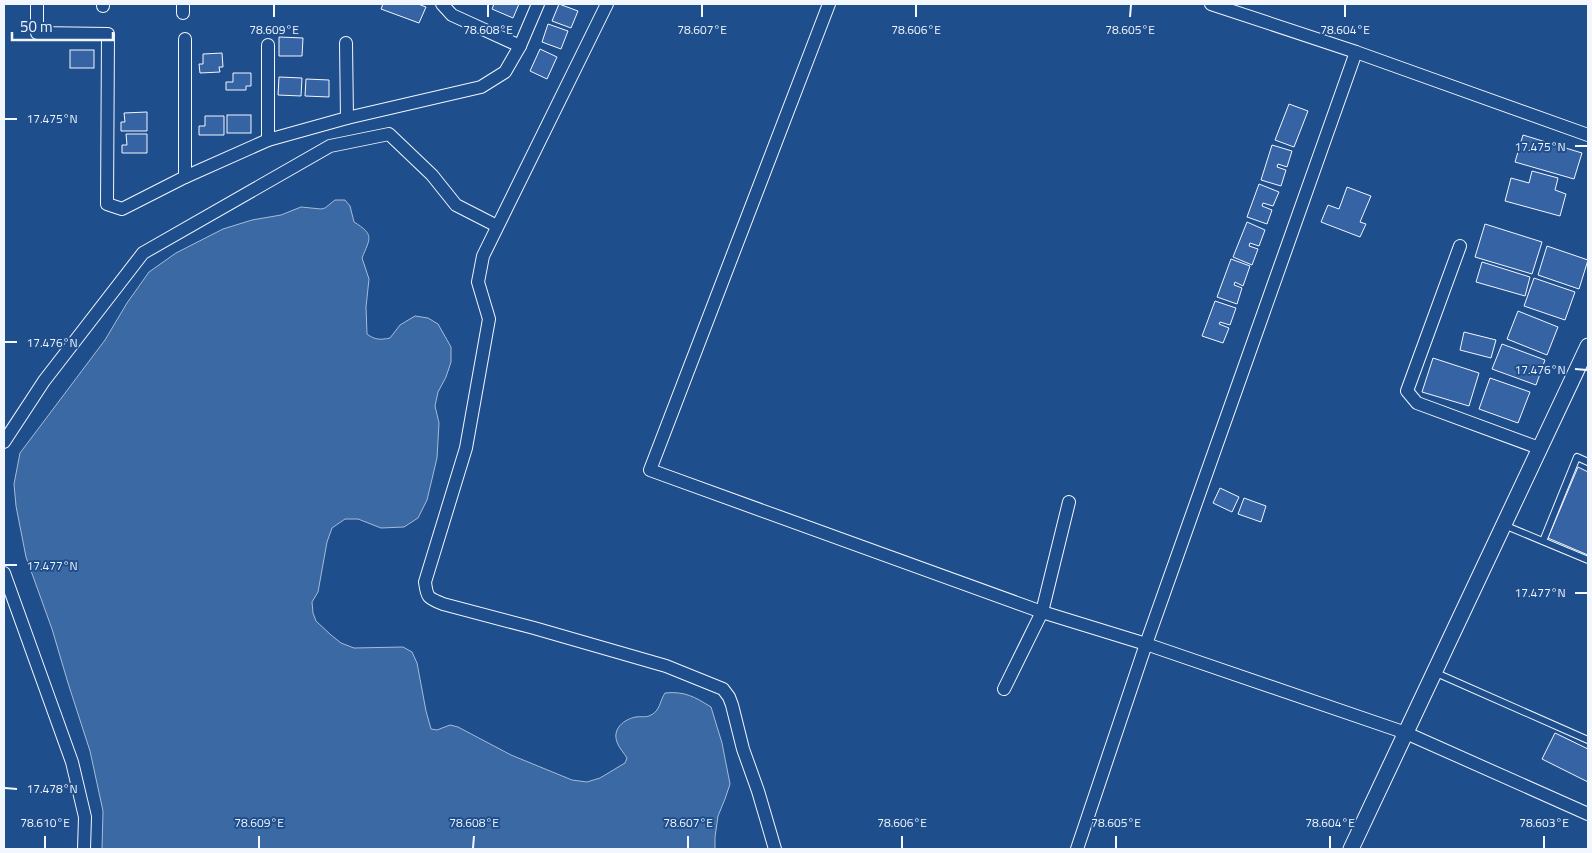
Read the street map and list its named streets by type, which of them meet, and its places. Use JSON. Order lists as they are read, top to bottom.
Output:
{
  "scale_bar": "50 m",
  "coordinates": [
    "78.609°E",
    "78.608°E",
    "78.607°E",
    "78.606°E",
    "78.605°E",
    "78.604°E",
    "17.475°N",
    "17.476°N",
    "17.477°N",
    "17.478°N",
    "78.610°E",
    "78.603°E"
  ]
}
